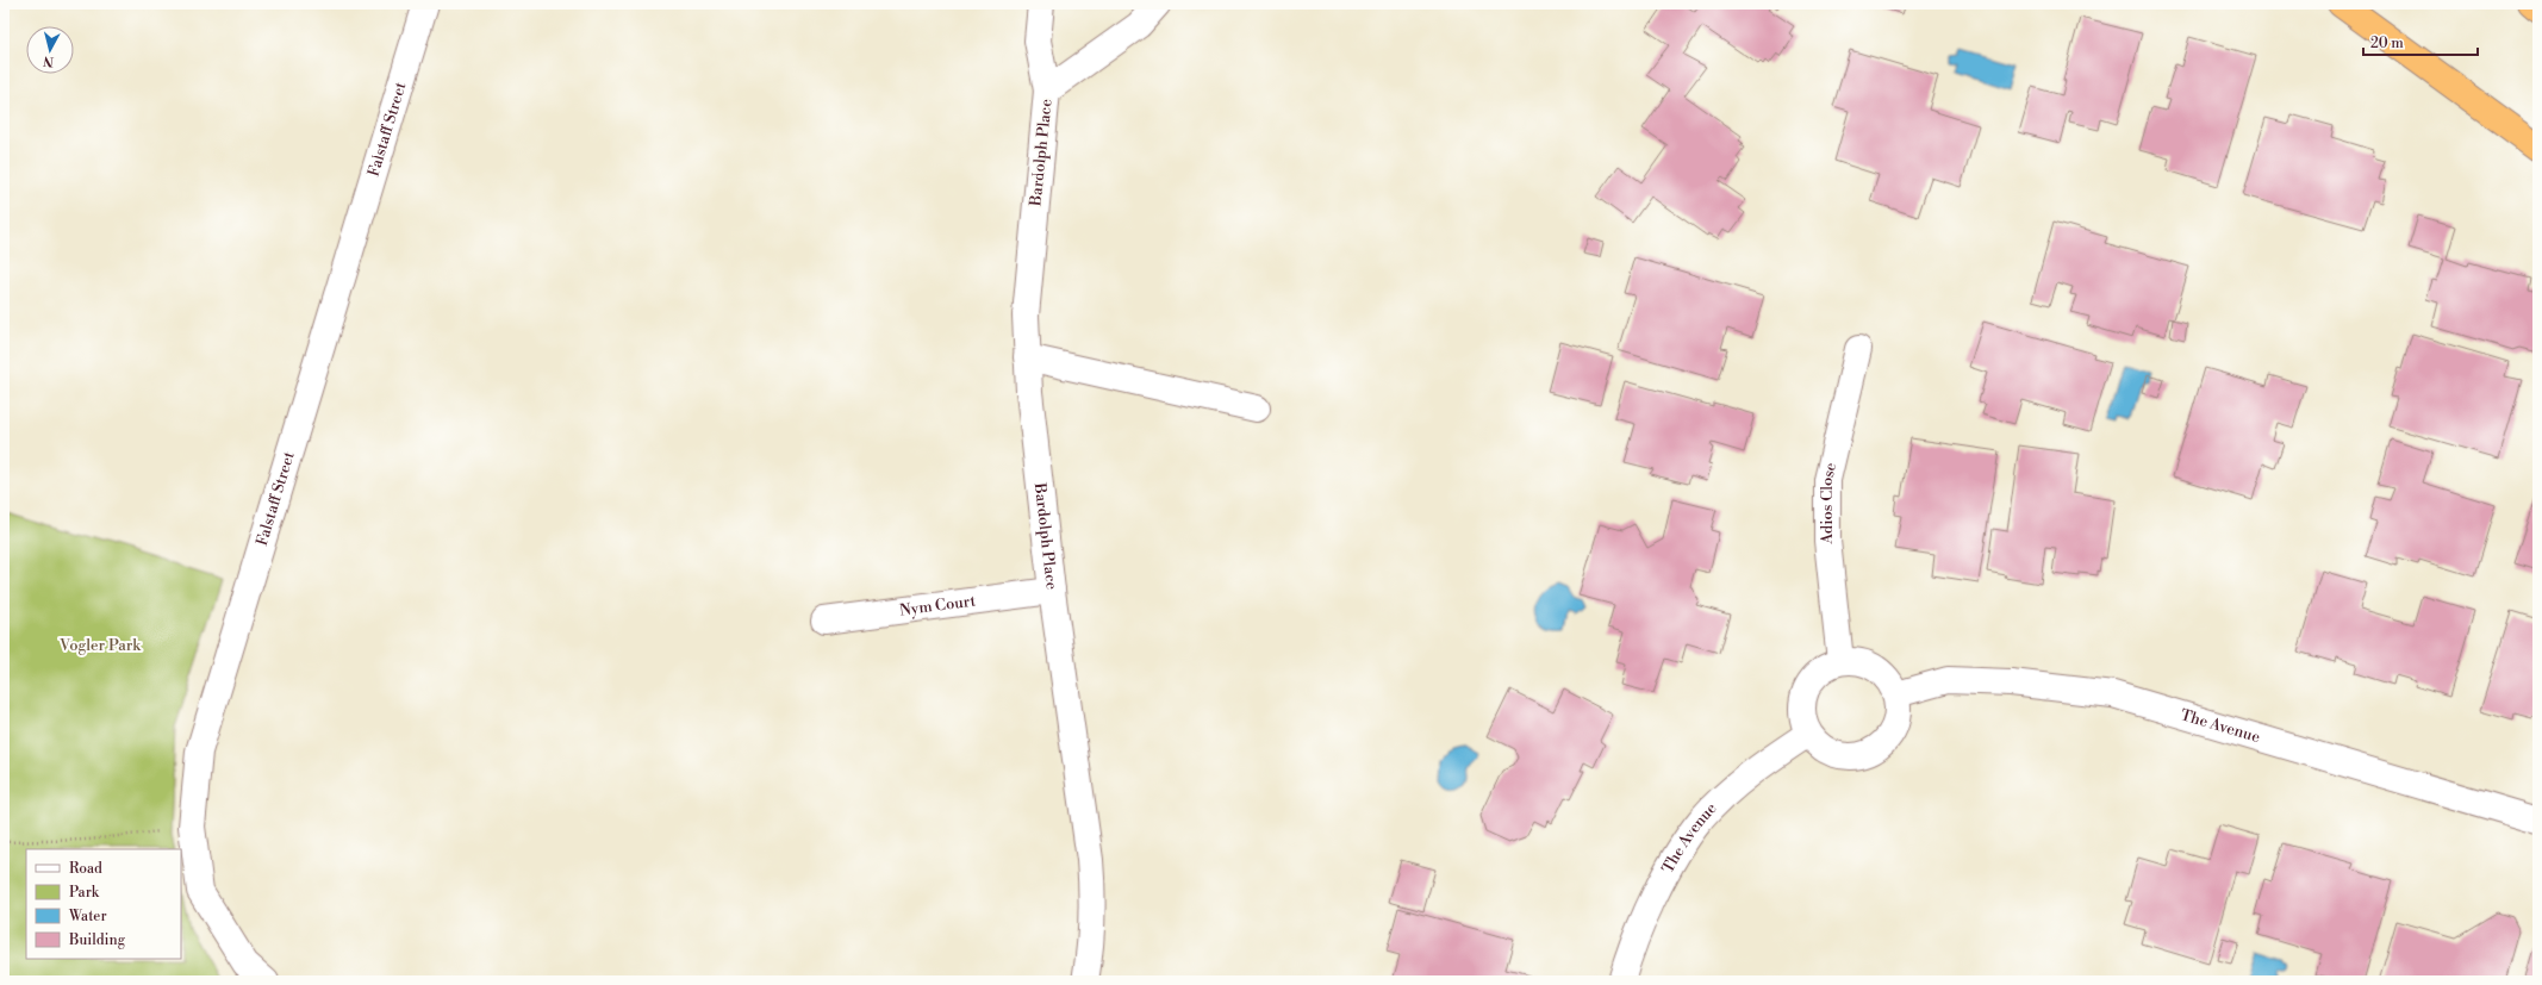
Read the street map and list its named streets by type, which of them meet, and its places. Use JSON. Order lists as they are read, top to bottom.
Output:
{
  "streets": {
    "street": [
      "Falstaff Street",
      "Bardolph Place",
      "Adios Close",
      "Nym Court",
      "The Avenue"
    ]
  },
  "crossings": [
    ["Bardolph Place", "Nym Court"],
    ["Adios Close", "The Avenue"]
  ],
  "parks": ["Vogler Park"],
  "legend": [
    "Road",
    "Park",
    "Water",
    "Building"
  ],
  "scale_bar": "20 m",
  "north": "bottom"
}
